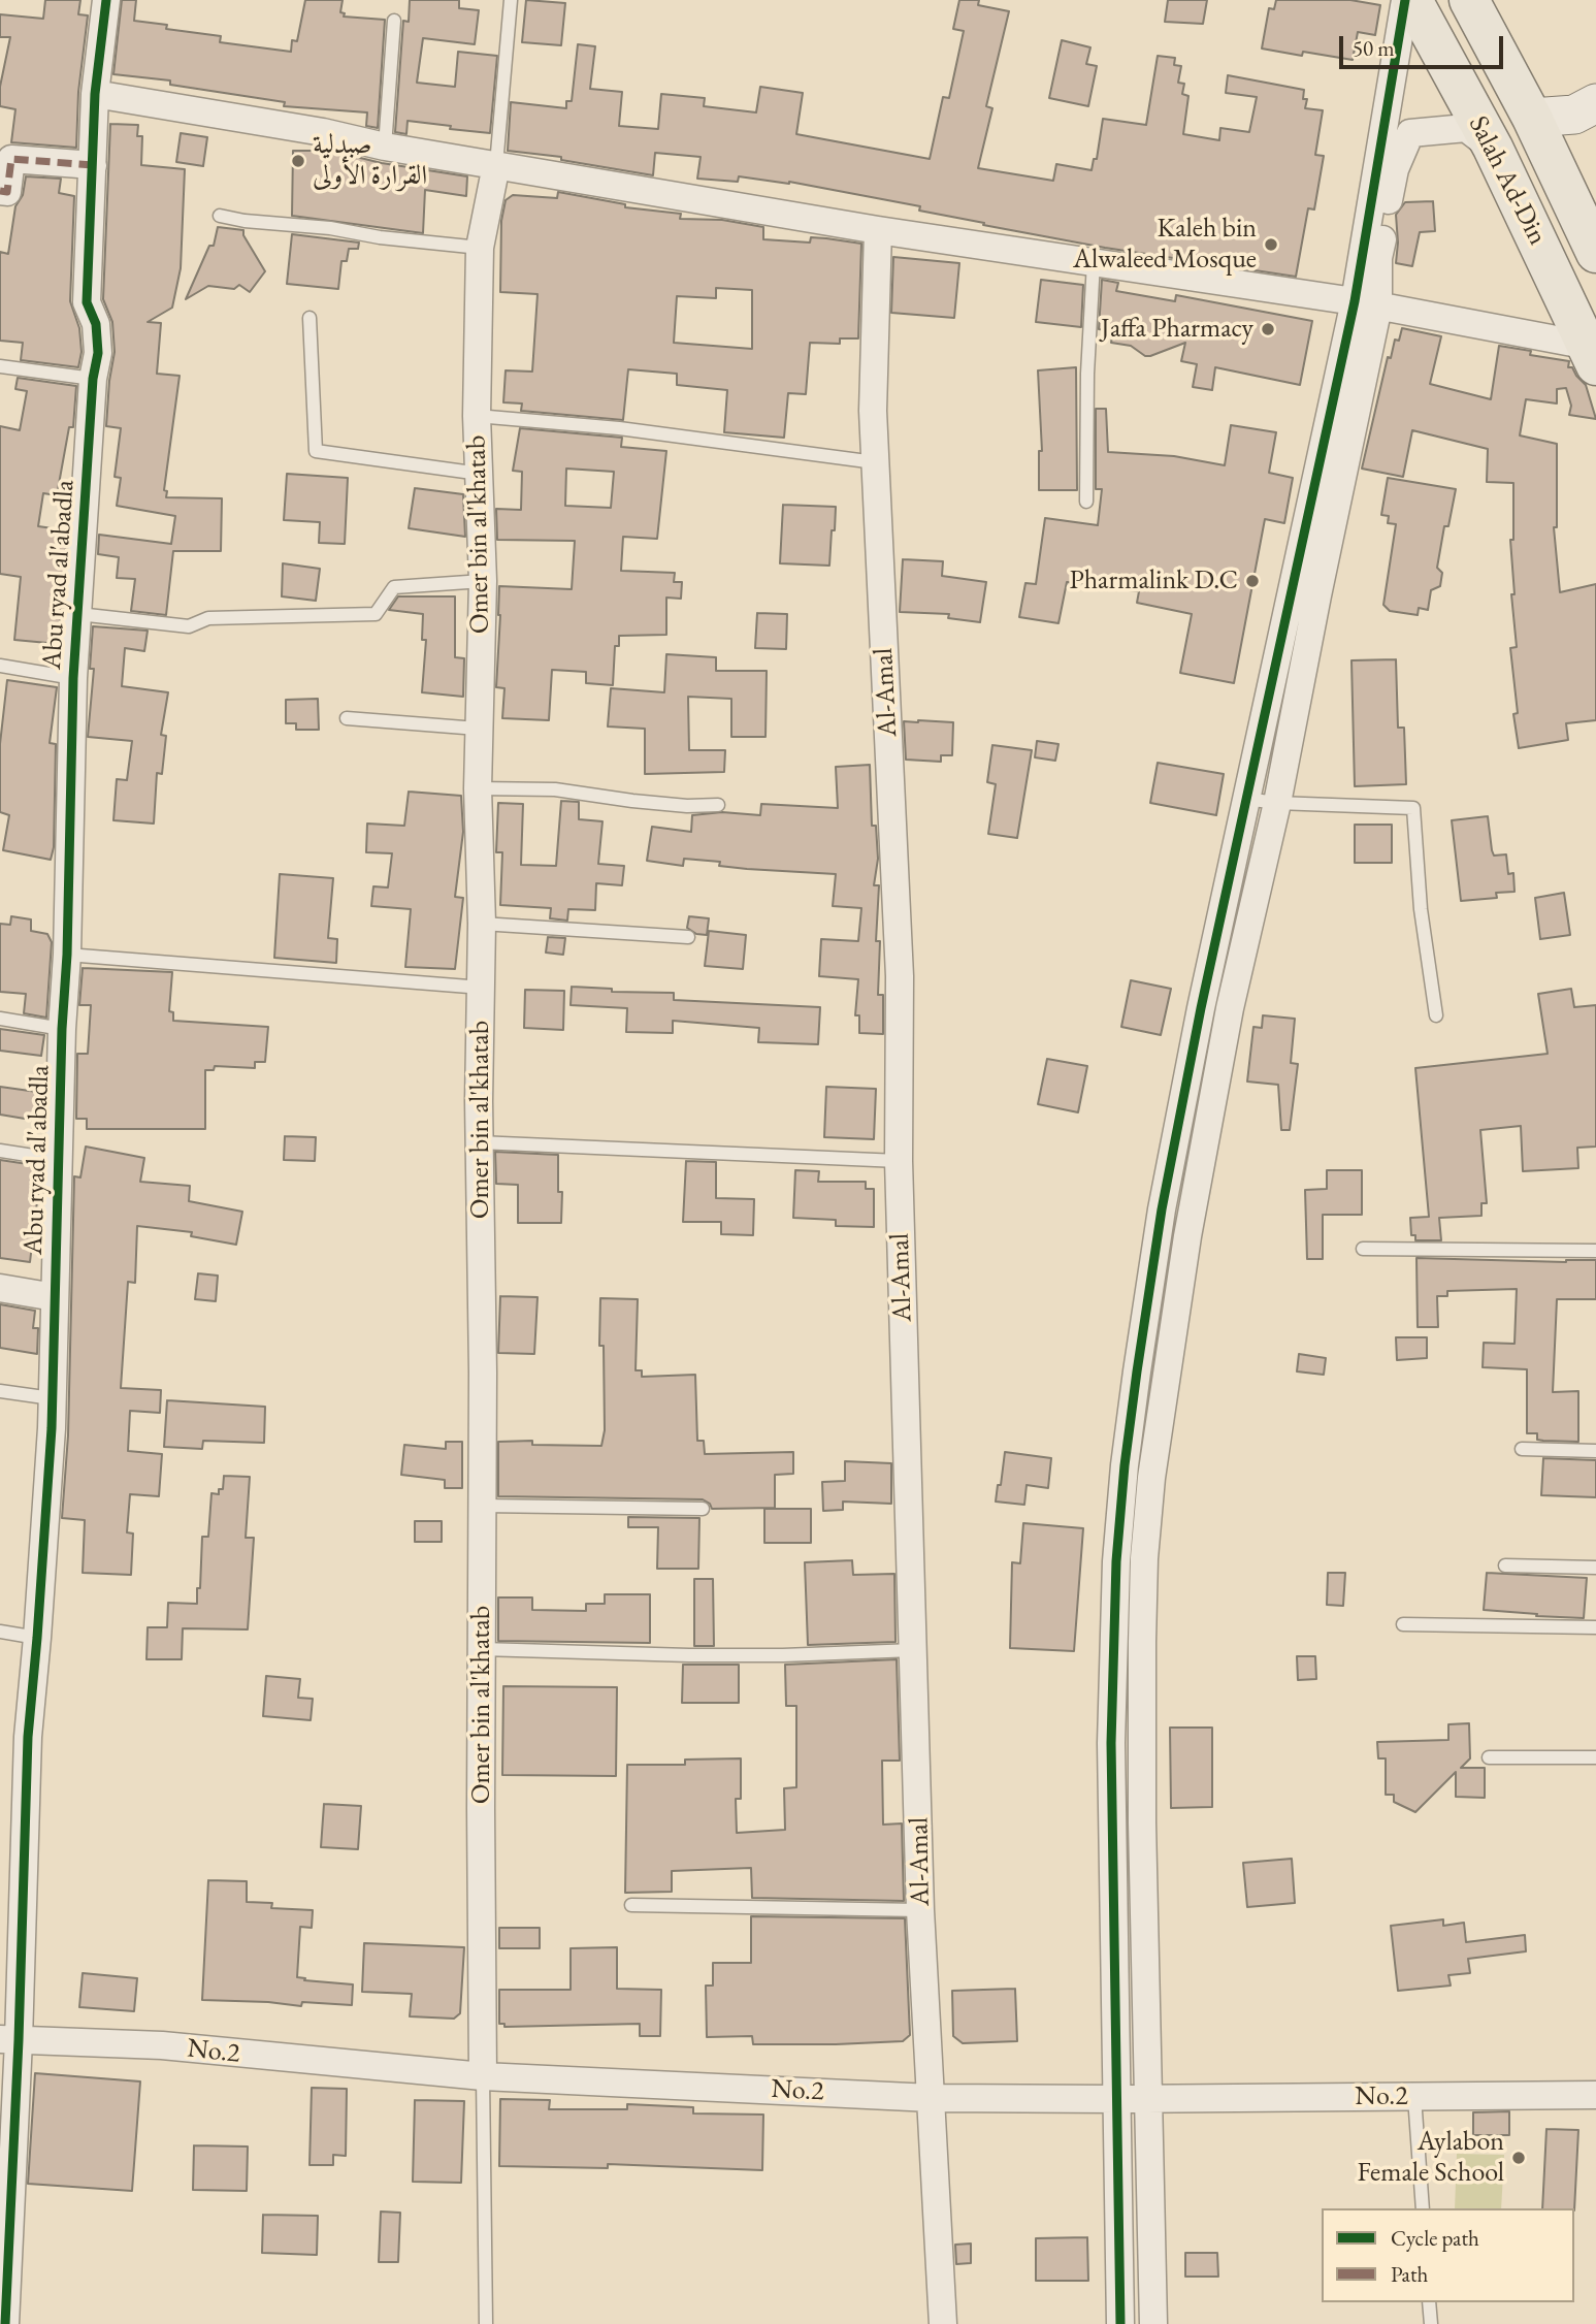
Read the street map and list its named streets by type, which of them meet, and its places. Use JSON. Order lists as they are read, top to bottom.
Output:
{
  "streets": {
    "highway": ["Salah Ad-Din"],
    "street": [
      "Omer bin al'khatab",
      "Abu ryad al'abadla",
      "Al-Amal",
      "No.2"
    ]
  },
  "crossings": [
    ["Omer bin al'khatab", "No.2"],
    ["Abu ryad al'abadla", "No.2"],
    ["Al-Amal", "No.2"]
  ],
  "places": [
    "صيدلية القرارة الأولى",
    "Kaleh bin Alwaleed Mosque",
    "Jaffa Pharmacy",
    "Pharmalink D.C",
    "Aylabon Female School"
  ],
  "legend": ["Cycle path", "Path"],
  "scale_bar": "50 m"
}
